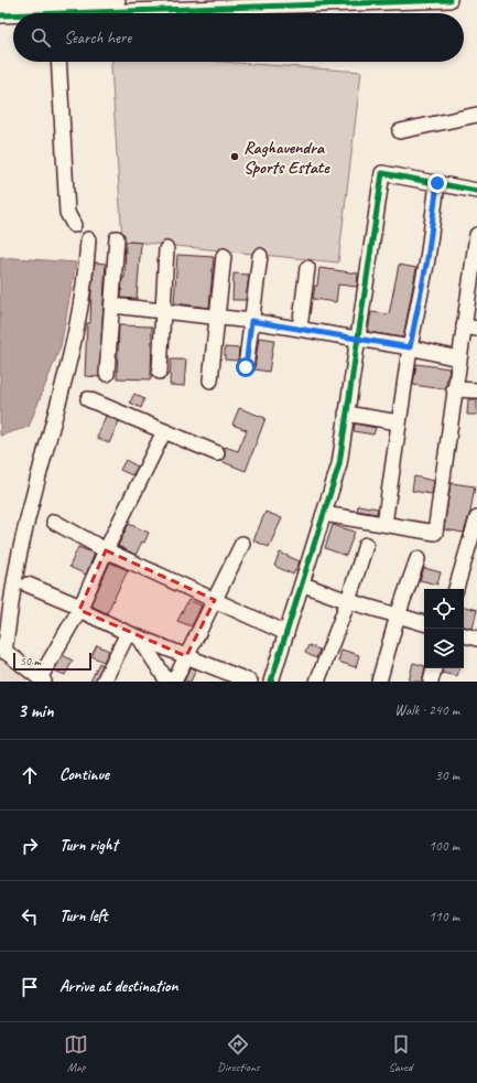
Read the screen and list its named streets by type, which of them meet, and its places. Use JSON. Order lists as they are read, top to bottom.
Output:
{
  "places": ["Raghavendra Sports Estate"],
  "scale_bar": "50 m",
  "page": {
    "search": "Search here",
    "scale": "50 m",
    "heading": ["3 min", "Walk · 240 m"],
    "list": [
      ["Continue", "30 m"],
      ["Turn right", "100 m"],
      ["Turn left", "110 m"],
      "Arrive at destination"
    ],
    "nav": ["Map", "Directions", "Saved"]
  }
}
